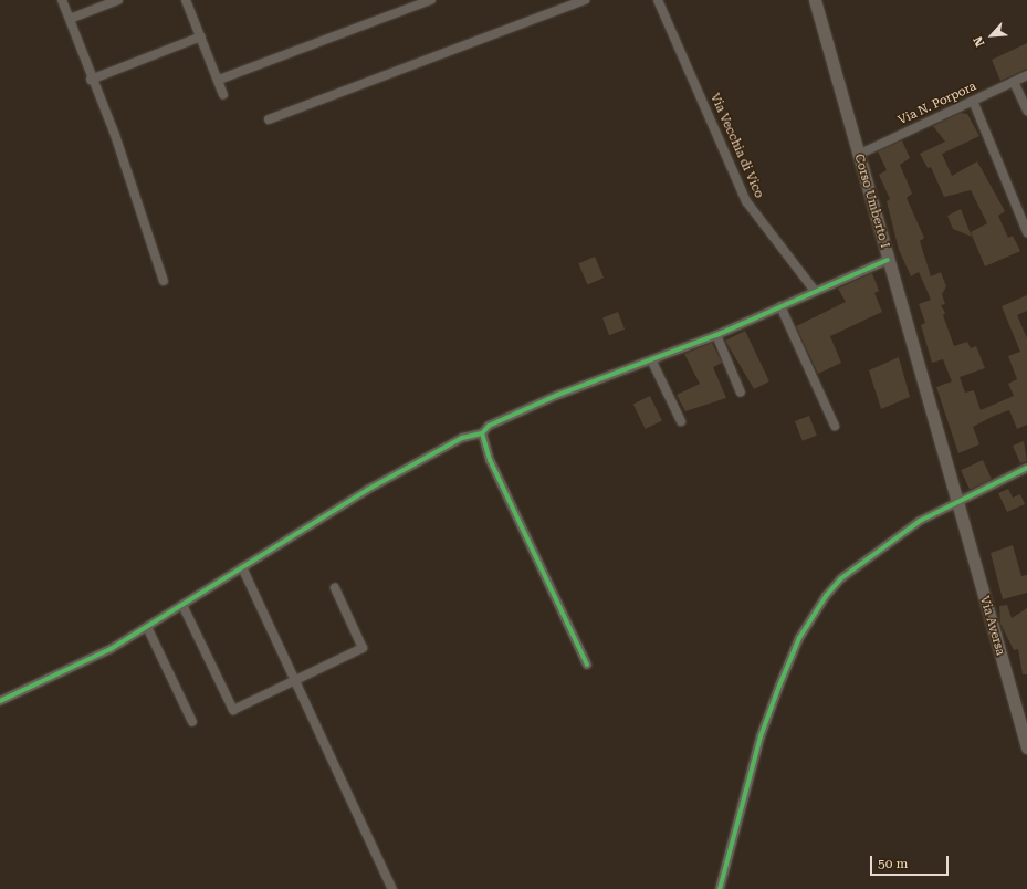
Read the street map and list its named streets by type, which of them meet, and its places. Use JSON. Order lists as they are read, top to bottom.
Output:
{
  "streets": {
    "main road": ["Corso Umberto I", "Via Aversa"],
    "street": ["Via N. Porpora", "Via Vecchia di Vico"]
  },
  "crossings": [
    ["Via N. Porpora", "Corso Umberto I"],
    ["Corso Umberto I", "Via Aversa"]
  ],
  "scale_bar": "50 m",
  "north": "bottom left"
}
